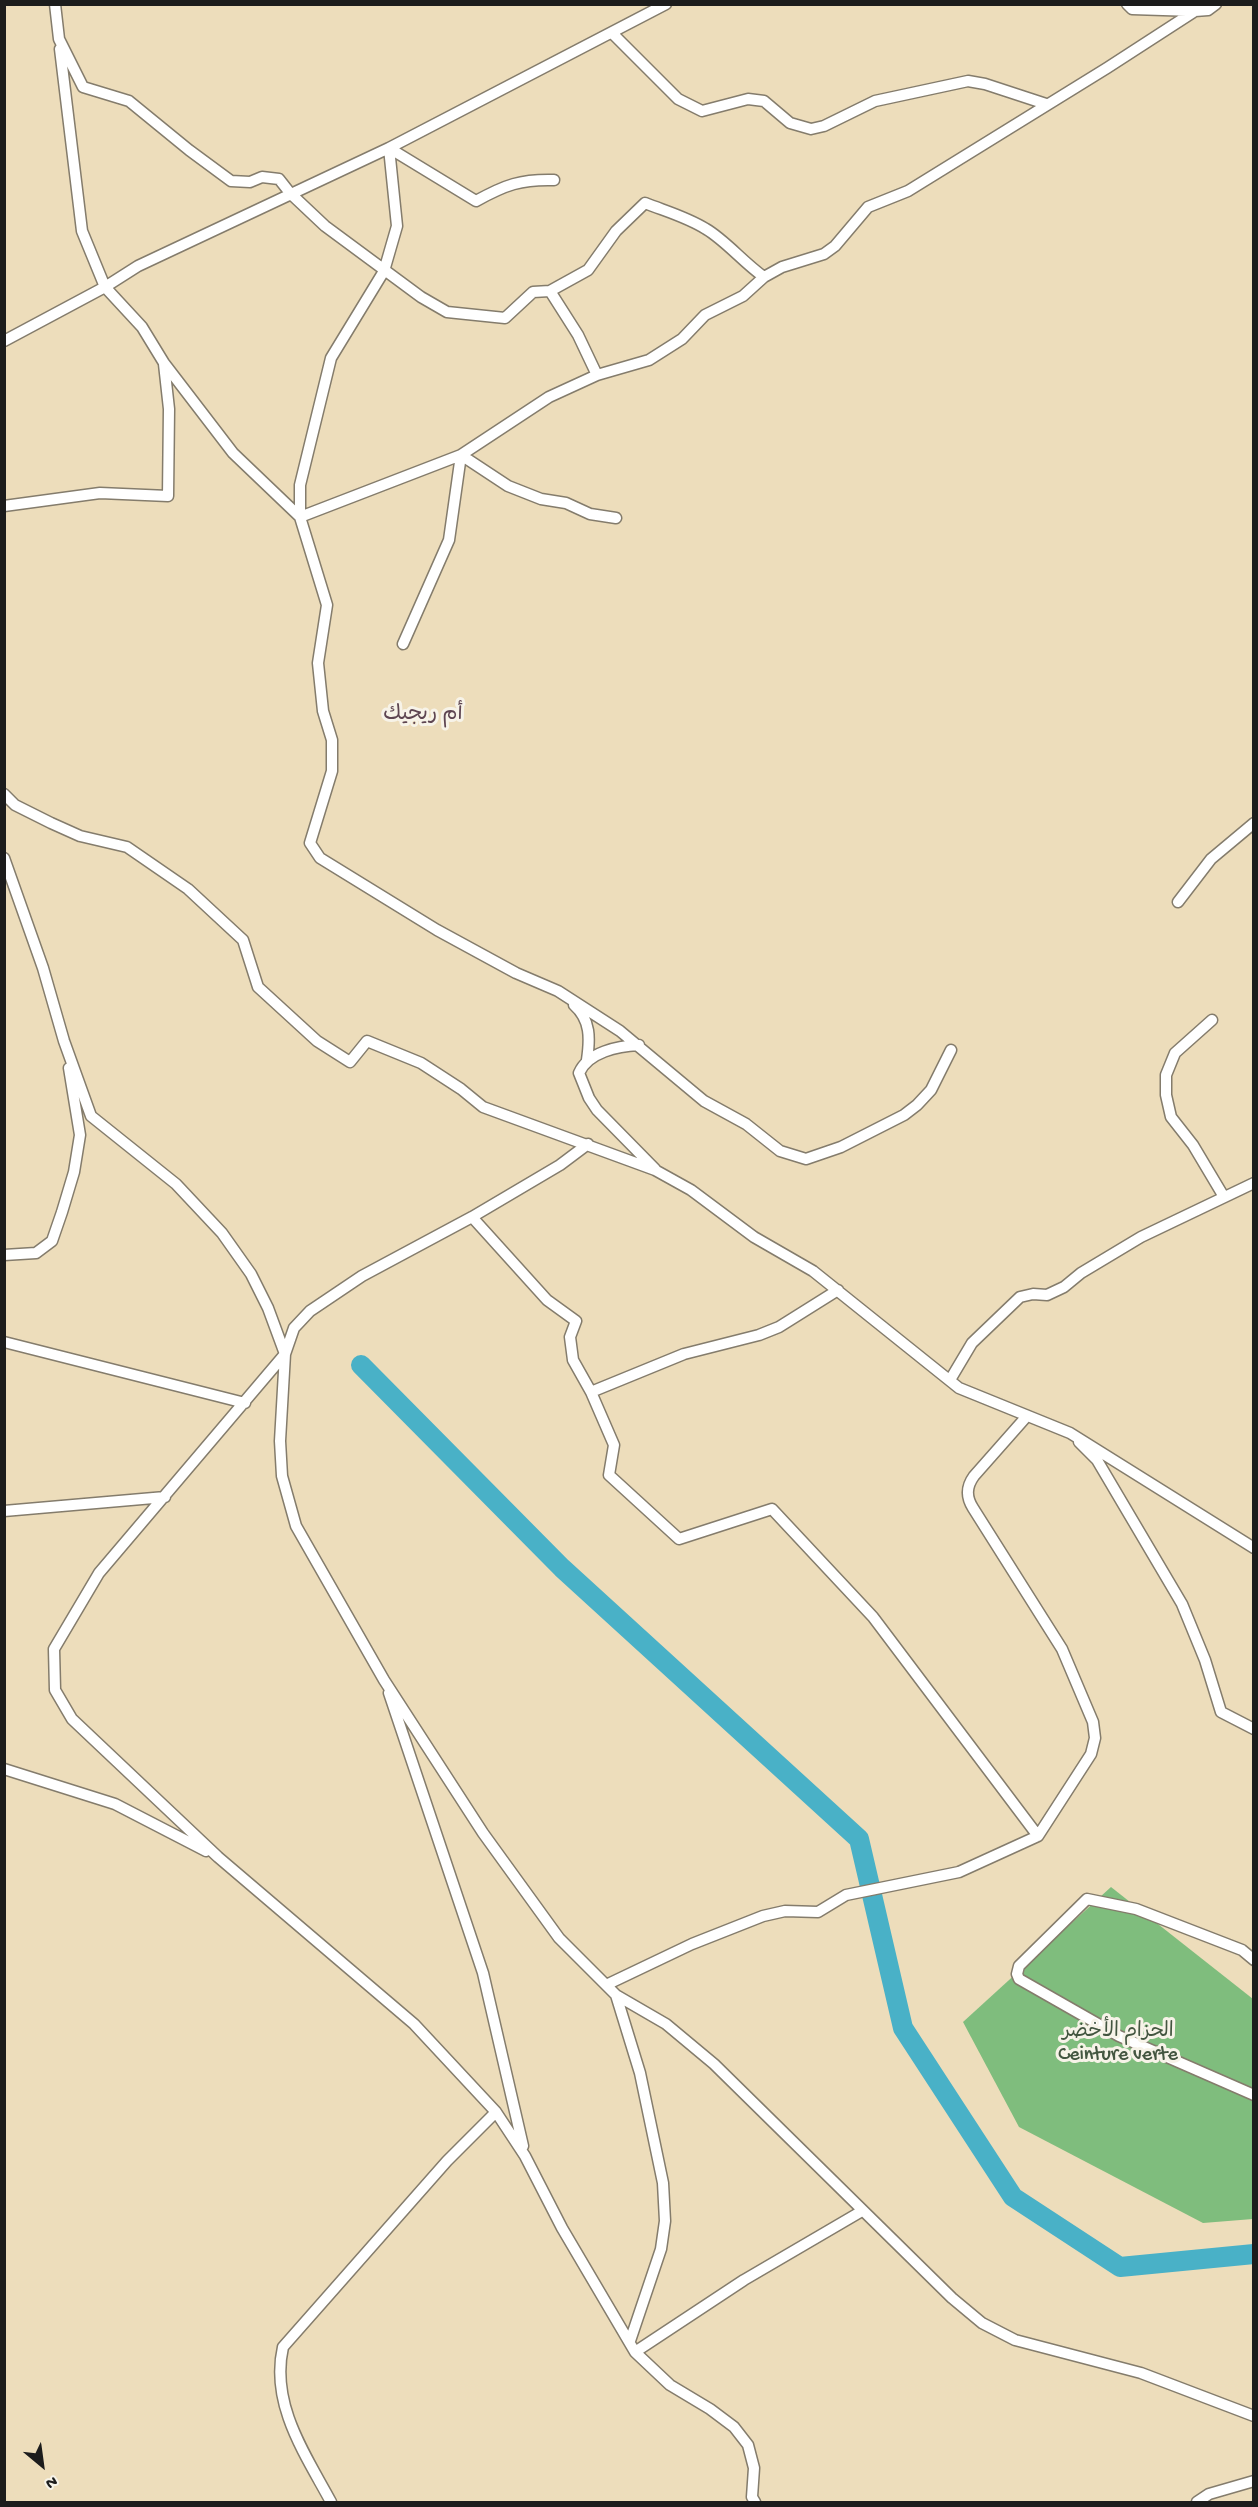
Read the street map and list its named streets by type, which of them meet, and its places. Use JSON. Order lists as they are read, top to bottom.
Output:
{
  "districts": ["أم ريجيك"],
  "parks": ["الحزام الأخضر Ceinture verte"],
  "north": "bottom right"
}
